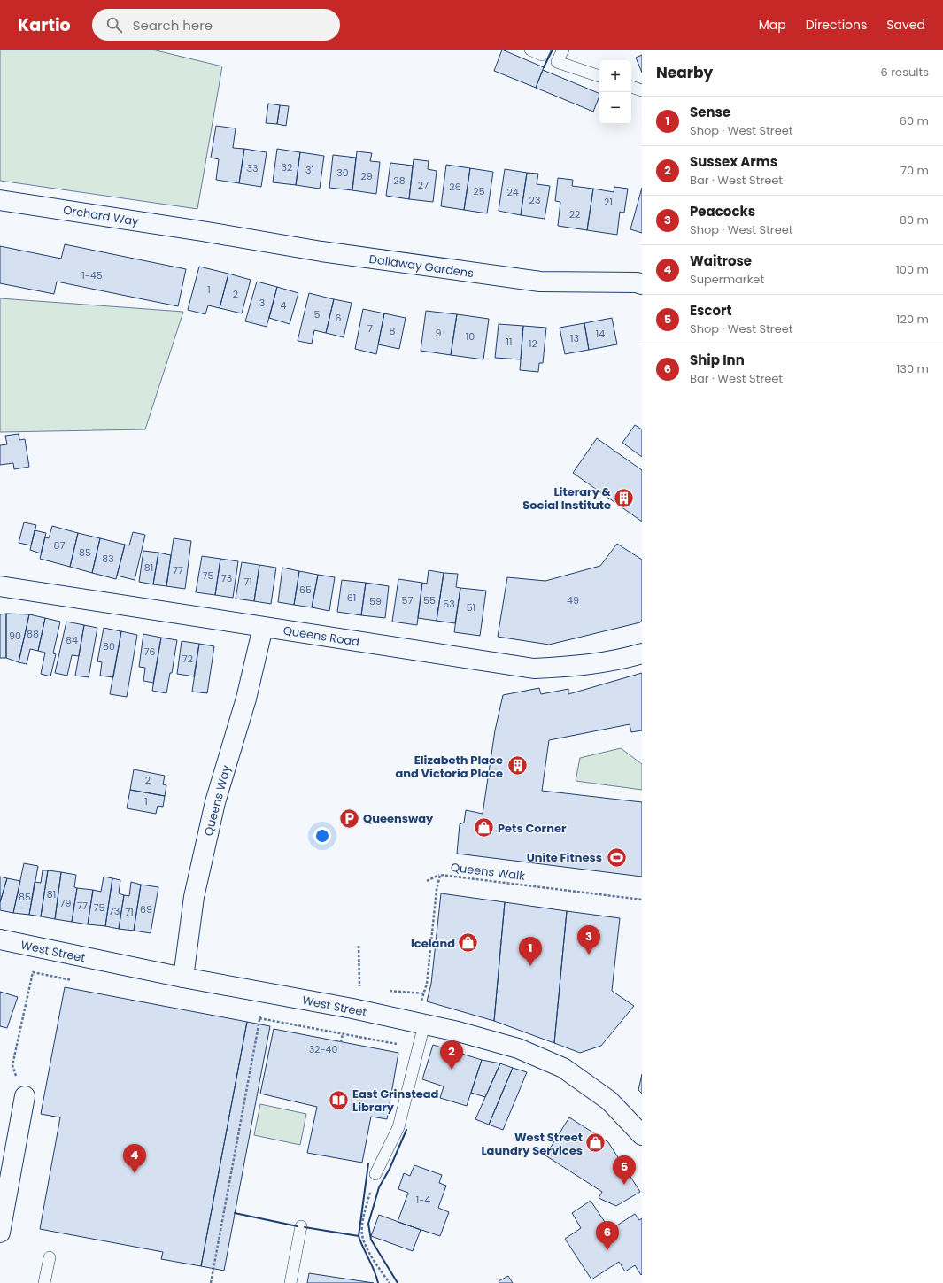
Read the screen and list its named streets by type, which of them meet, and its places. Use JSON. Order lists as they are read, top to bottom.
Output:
{
  "streets": {
    "street": [
      "Orchard Way",
      "Dallaway Gardens",
      "Queens Road",
      "Queens Way",
      "West Street"
    ],
    "path": ["Queens Walk"]
  },
  "crossings": [
    ["Orchard Way", "Dallaway Gardens"],
    ["Queens Road", "Queens Way"],
    ["Queens Way", "West Street"],
    ["Queens Walk", "West Street"]
  ],
  "places": {
    "building": ["Literary & Social Institute", "Elizabeth Place and Victoria Place"],
    "parking": ["Queensway"],
    "shop": ["Pets Corner", "Iceland", "West Street Laundry Services"],
    "sports": ["Unite Fitness"],
    "library": ["East Grinstead Library"]
  },
  "house_numbers": [
    "32",
    "33",
    "31",
    "30",
    "29",
    "28",
    "27",
    "26",
    "25",
    "24",
    "23",
    "21",
    "22",
    "1-45",
    "1",
    "2",
    "3",
    "4",
    "5",
    "6",
    "7",
    "8",
    "9",
    "14",
    "10",
    "13",
    "11",
    "12",
    "87",
    "85",
    "83",
    "81",
    "77",
    "75",
    "73",
    "71",
    "65",
    "61",
    "57",
    "55",
    "49",
    "59",
    "53",
    "51",
    "88",
    "90",
    "84",
    "80",
    "76",
    "72",
    "2",
    "1",
    "81",
    "85",
    "79",
    "77",
    "75",
    "69",
    "73",
    "71",
    "32-40",
    "1-4"
  ],
  "page": {
    "header": "Kartio",
    "search": "Search here",
    "nav": ["Map", "Directions", "Saved"],
    "heading": ["Nearby", "6 results"],
    "map_buttons": ["+", "−"],
    "list": [
      {
        "mark": "1",
        "name": "Sense",
        "note": "Shop · West Street",
        "value": "60 m"
      },
      {
        "mark": "2",
        "name": "Sussex Arms",
        "note": "Bar · West Street",
        "value": "70 m"
      },
      {
        "mark": "3",
        "name": "Peacocks",
        "note": "Shop · West Street",
        "value": "80 m"
      },
      {
        "mark": "4",
        "name": "Waitrose",
        "note": "Supermarket",
        "value": "100 m"
      },
      {
        "mark": "5",
        "name": "Escort",
        "note": "Shop · West Street",
        "value": "120 m"
      },
      {
        "mark": "6",
        "name": "Ship Inn",
        "note": "Bar · West Street",
        "value": "130 m"
      }
    ],
    "pins": [
      "3",
      "1",
      "2",
      "4",
      "5",
      "6"
    ]
  }
}
